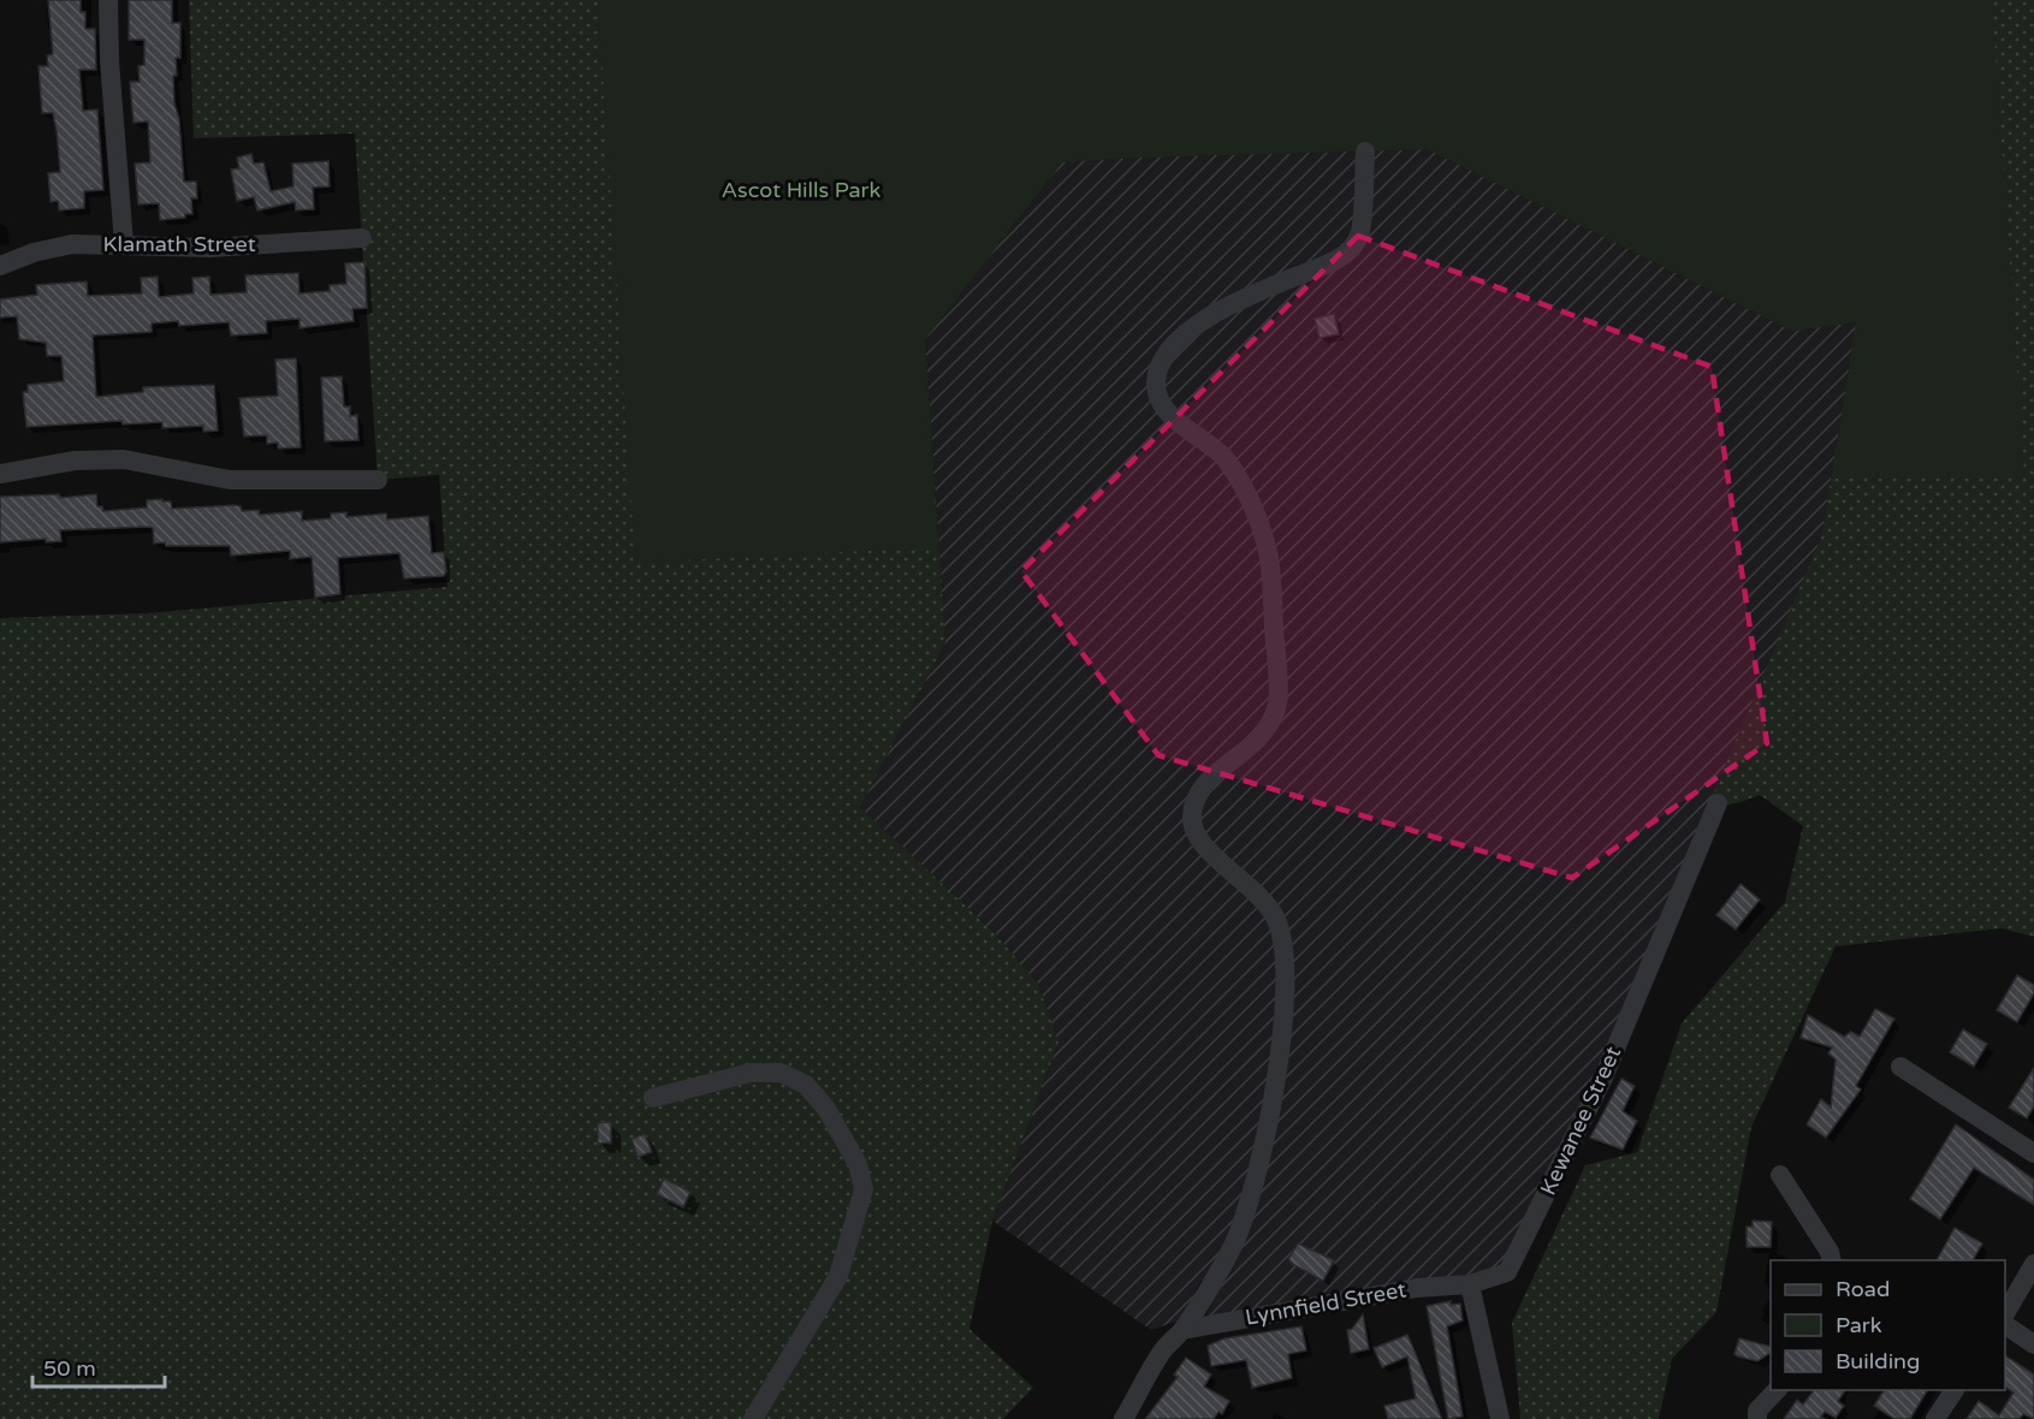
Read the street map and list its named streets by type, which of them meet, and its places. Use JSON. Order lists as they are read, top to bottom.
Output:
{
  "streets": {
    "street": ["Klamath Street", "Kewanee Street", "Lynnfield Street"]
  },
  "crossings": [
    ["Kewanee Street", "Lynnfield Street"]
  ],
  "parks": ["Ascot Hills Park"],
  "legend": ["Road", "Park", "Building"],
  "scale_bar": "50 m"
}
